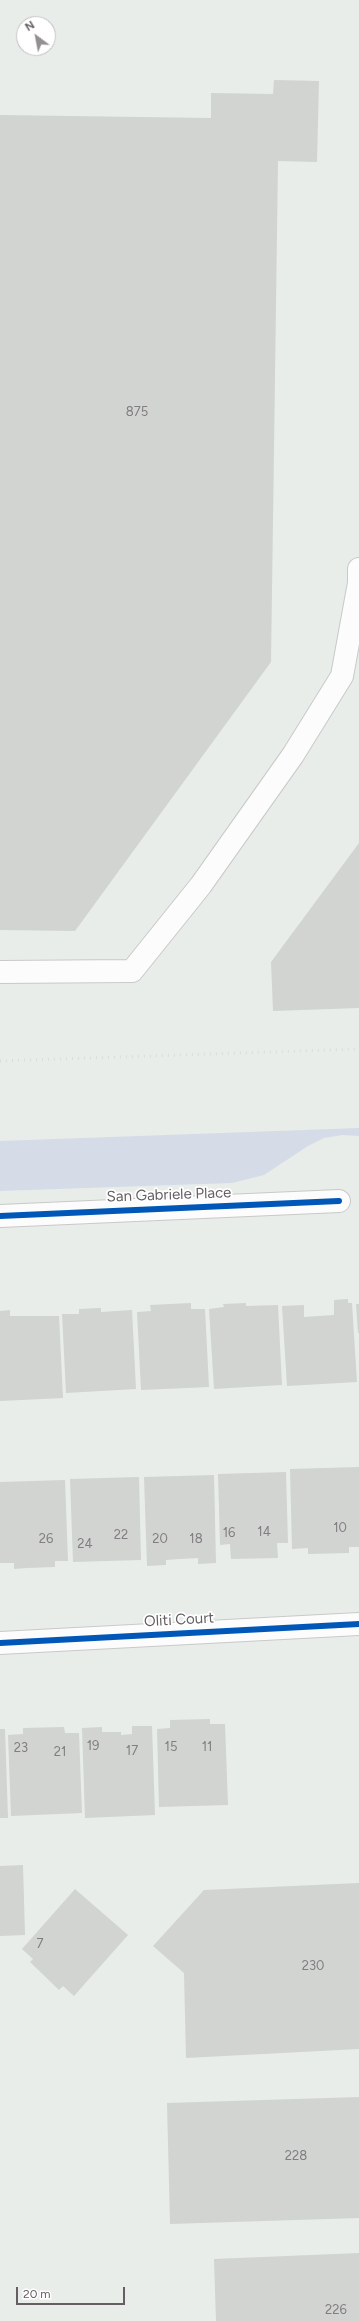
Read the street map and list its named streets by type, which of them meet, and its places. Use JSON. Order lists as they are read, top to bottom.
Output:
{
  "streets": {
    "street": ["San Gabriele Place", "Oliti Court"]
  },
  "house_numbers": [
    "875",
    "10",
    "14",
    "16",
    "22",
    "26",
    "20",
    "18",
    "24",
    "19",
    "15",
    "11",
    "23",
    "17",
    "21",
    "7",
    "230",
    "228",
    "226"
  ],
  "scale_bar": "20 m",
  "north": "top left"
}
